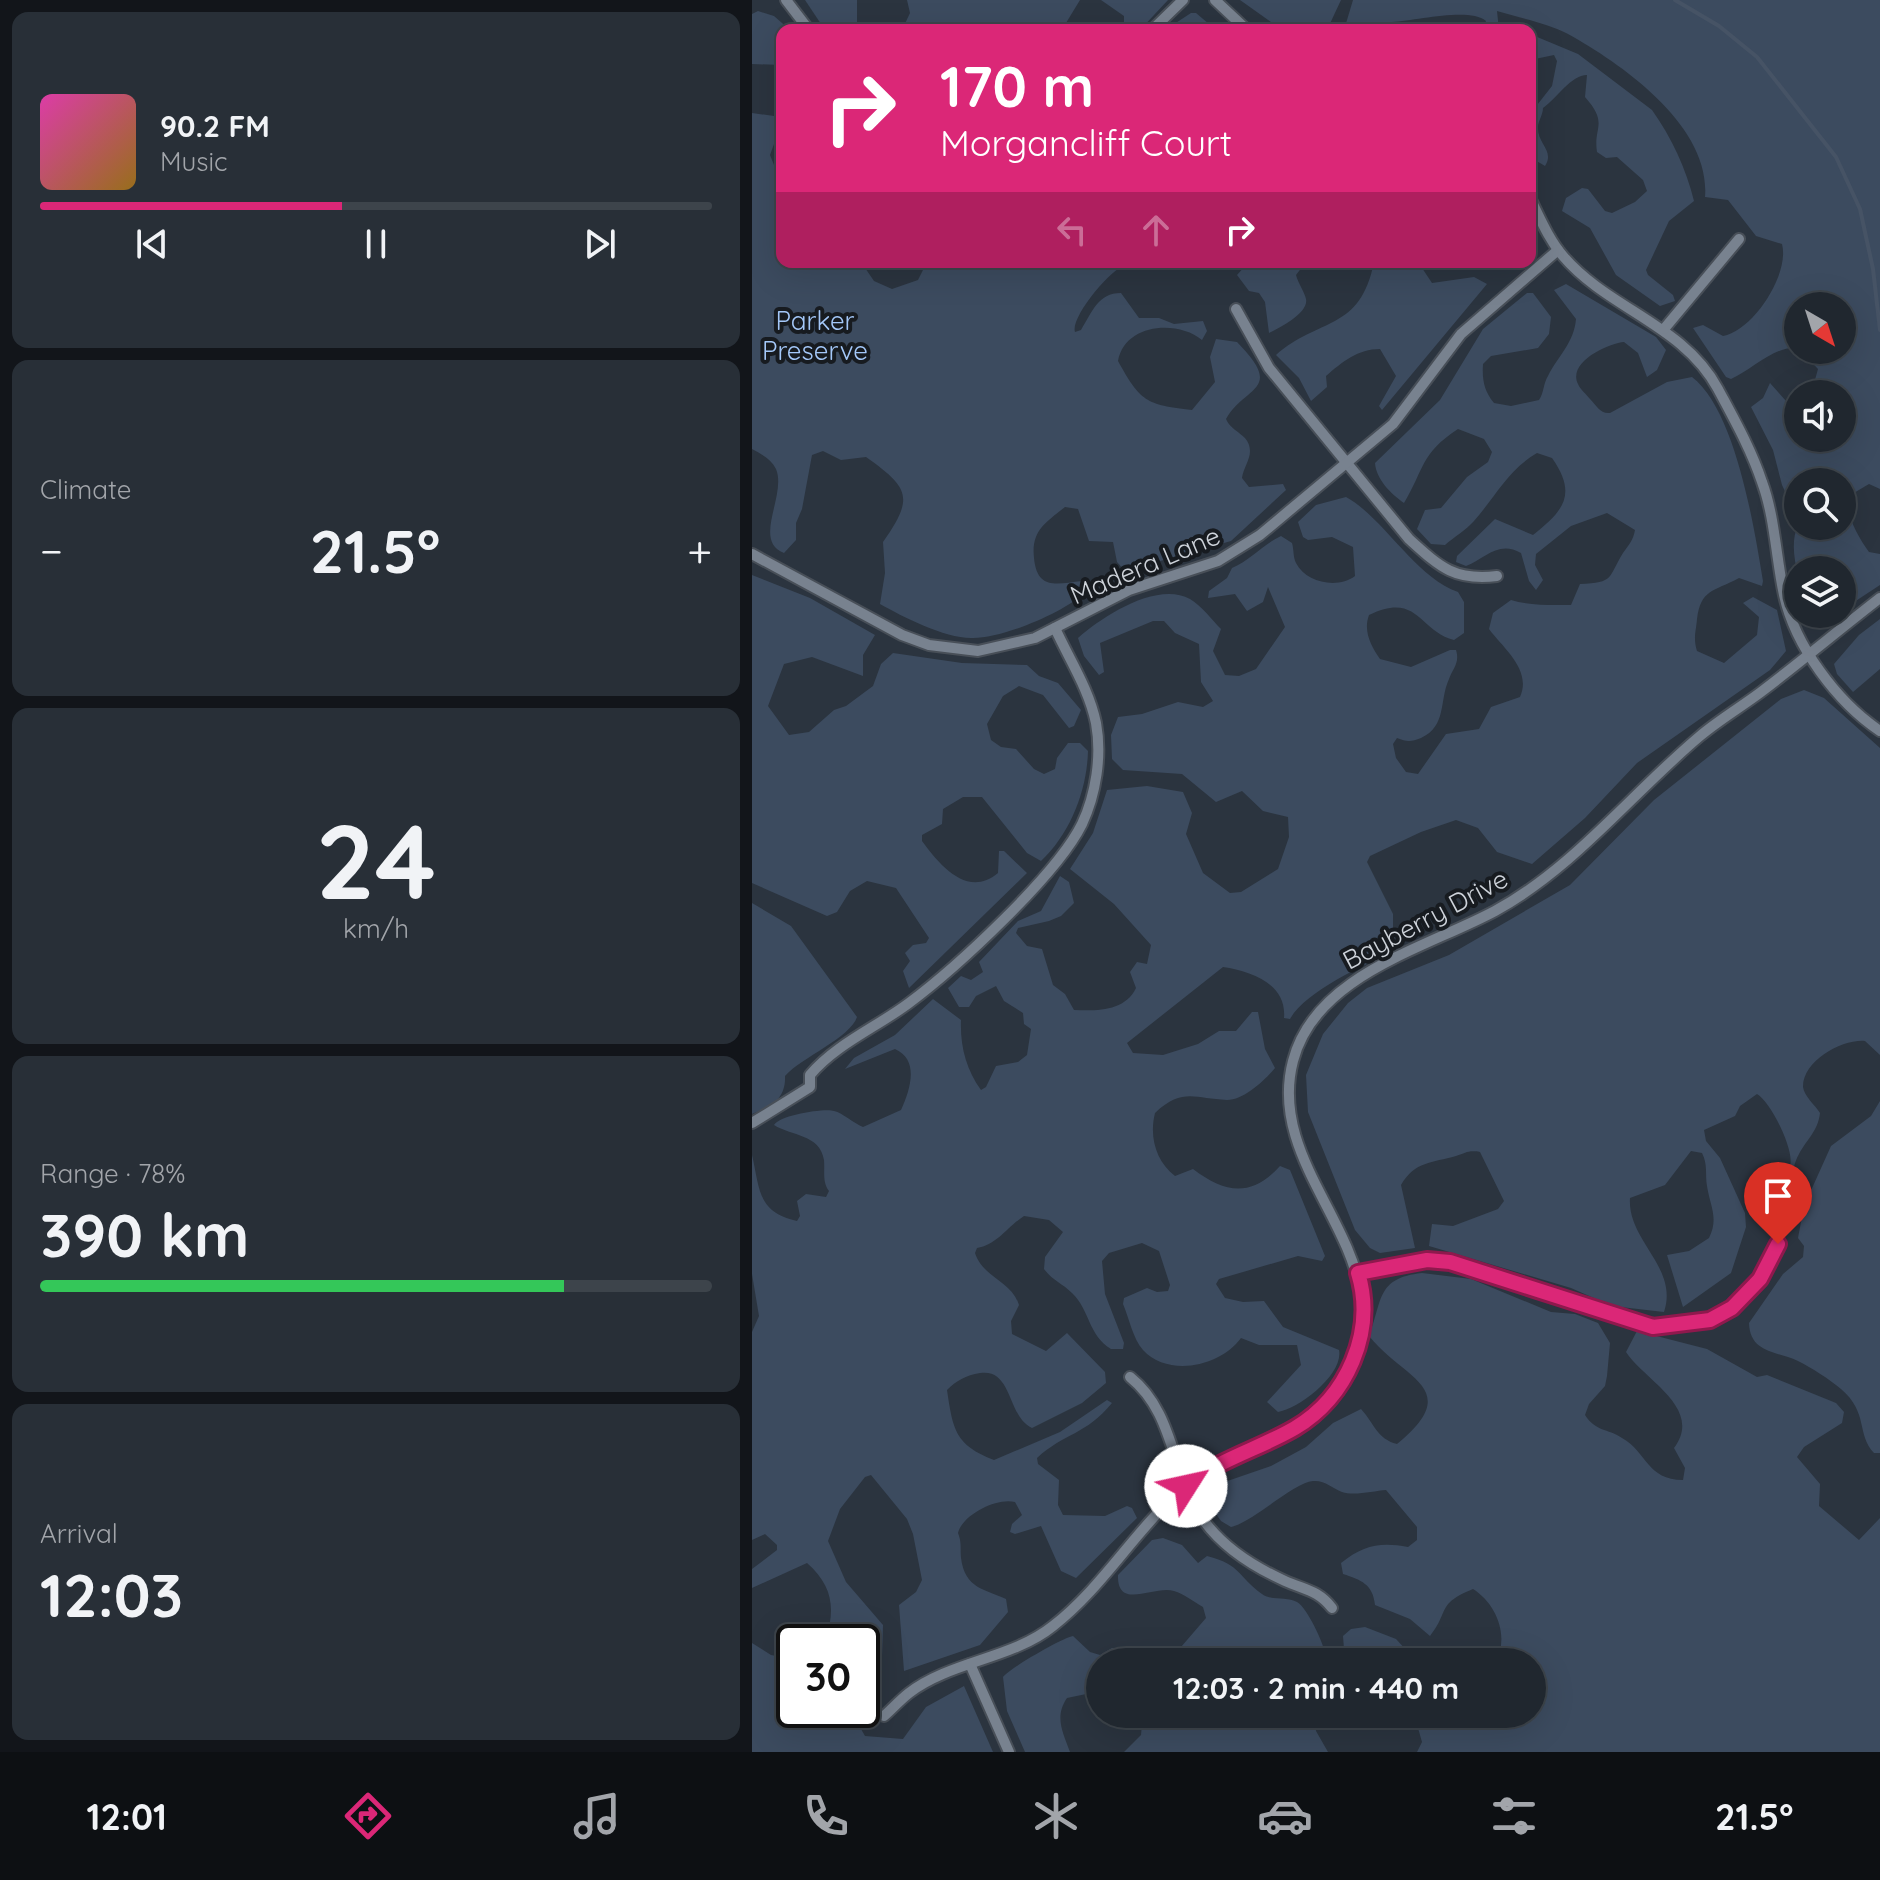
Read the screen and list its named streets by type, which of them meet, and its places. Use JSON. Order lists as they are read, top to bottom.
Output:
{
  "streets": {
    "street": ["Madera Lane", "Bayberry Drive"]
  },
  "parks": ["Parker Preserve"],
  "north": "bottom right",
  "page": {
    "turn": ["170 m", "Morgancliff Court"],
    "song": ["90.2 FM", "Music"],
    "tile": [
      "Climate",
      ["24", "km/h"],
      ["Range · 78%", "390 km"],
      ["Arrival", "12:03"]
    ],
    "heat": ["−", "21.5°", "+"],
    "limit": "30",
    "trip": "12:03 · 2 min · 440 m",
    "tabs": ["12:01", "21.5°"]
  }
}
